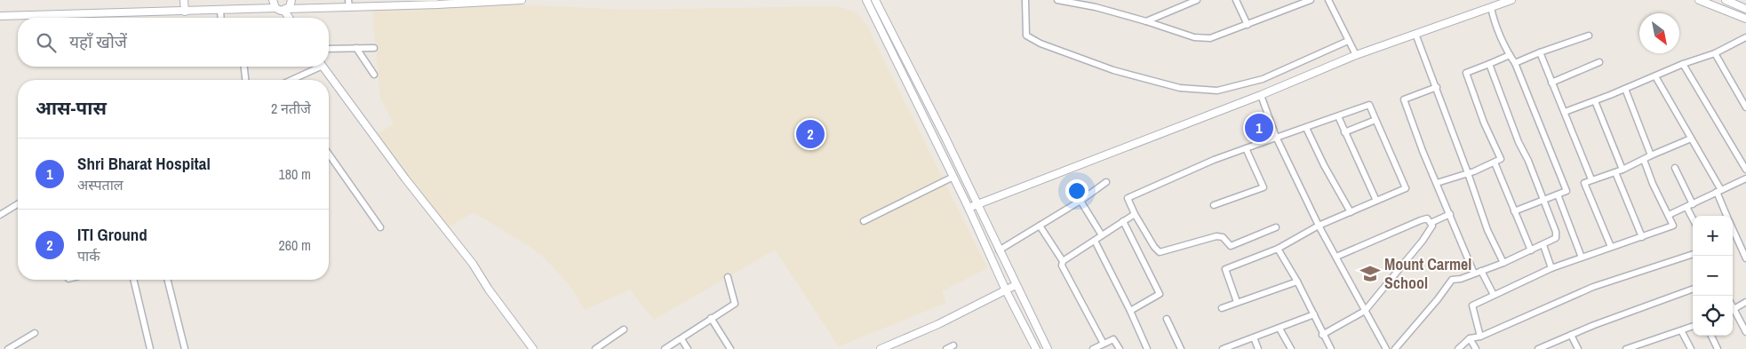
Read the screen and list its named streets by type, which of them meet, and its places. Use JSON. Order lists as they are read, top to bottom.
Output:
{
  "places": {
    "school or university": ["Mount Carmel School"]
  },
  "north": "bottom right",
  "page": {
    "search": "यहाँ खोजें",
    "heading": ["आस-पास", "2 नतीजे"],
    "pins": ["1", "2"],
    "list": [
      {
        "mark": "1",
        "name": "Shri Bharat Hospital",
        "note": "अस्पताल",
        "value": "180 m"
      },
      {
        "mark": "2",
        "name": "ITI Ground",
        "note": "पार्क",
        "value": "260 m"
      }
    ],
    "map_buttons": ["+", "−"]
  }
}
